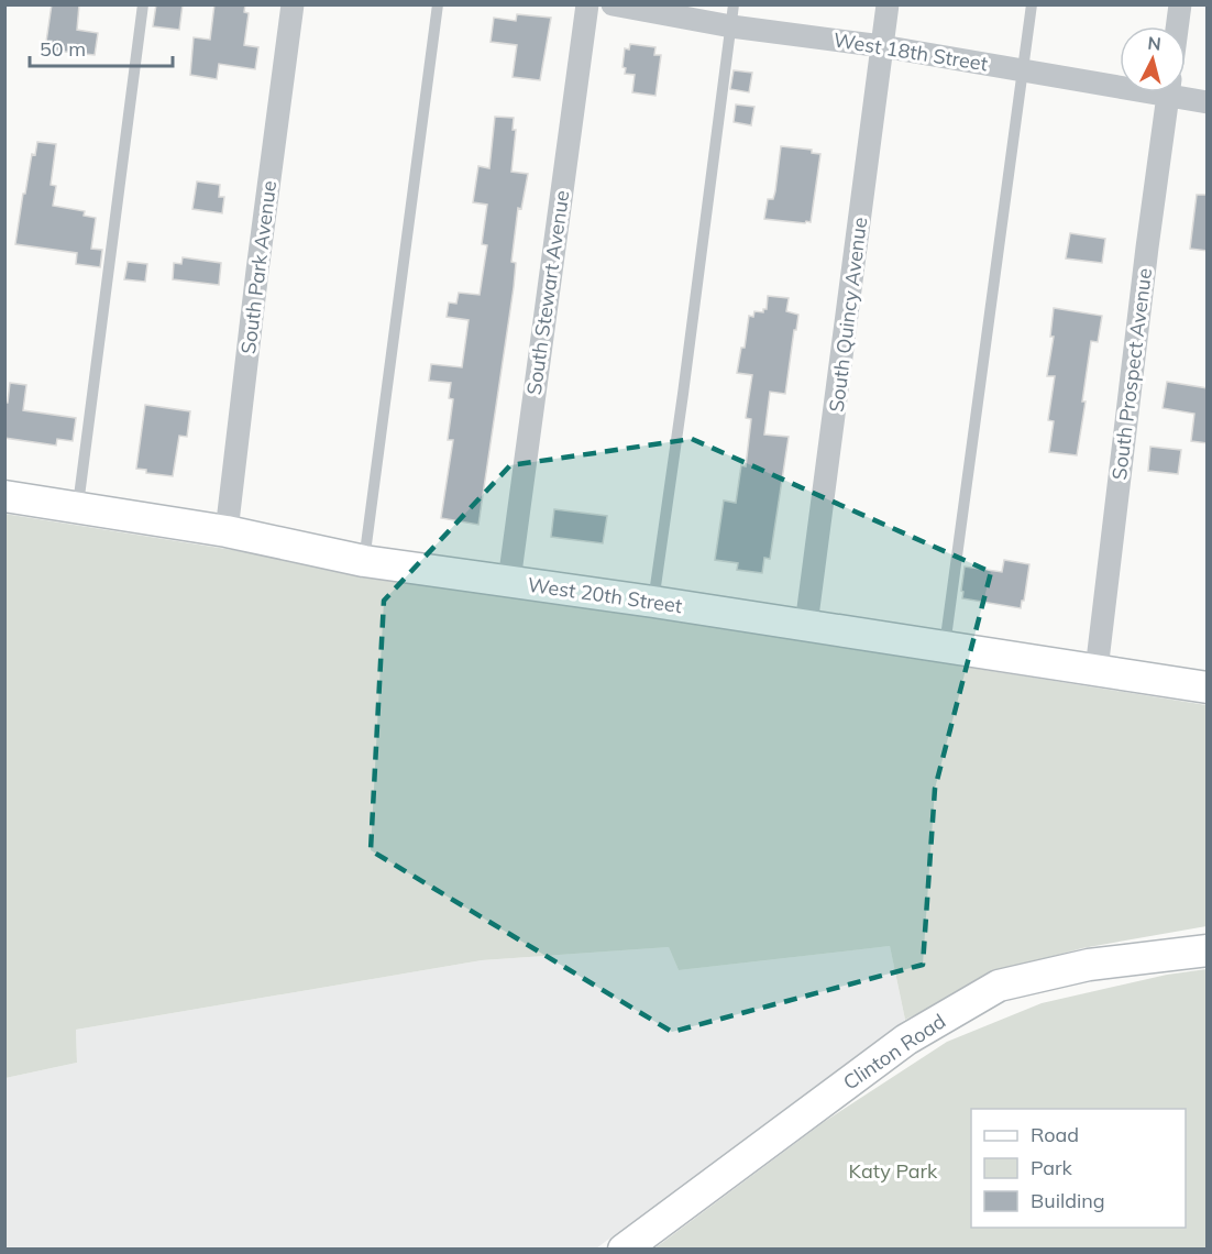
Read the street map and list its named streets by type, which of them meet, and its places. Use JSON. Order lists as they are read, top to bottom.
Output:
{
  "streets": {
    "street": [
      "West 18th Street",
      "South Park Avenue",
      "South Stewart Avenue",
      "South Quincy Avenue",
      "South Prospect Avenue",
      "West 20th Street",
      "Clinton Road"
    ]
  },
  "crossings": [
    ["West 18th Street", "South Quincy Avenue"],
    ["South Park Avenue", "West 20th Street"],
    ["South Stewart Avenue", "West 20th Street"],
    ["South Quincy Avenue", "West 20th Street"],
    ["South Prospect Avenue", "West 20th Street"]
  ],
  "parks": ["Katy Park"],
  "legend": ["Road", "Park", "Building"],
  "scale_bar": "50 m",
  "north": "top"
}
